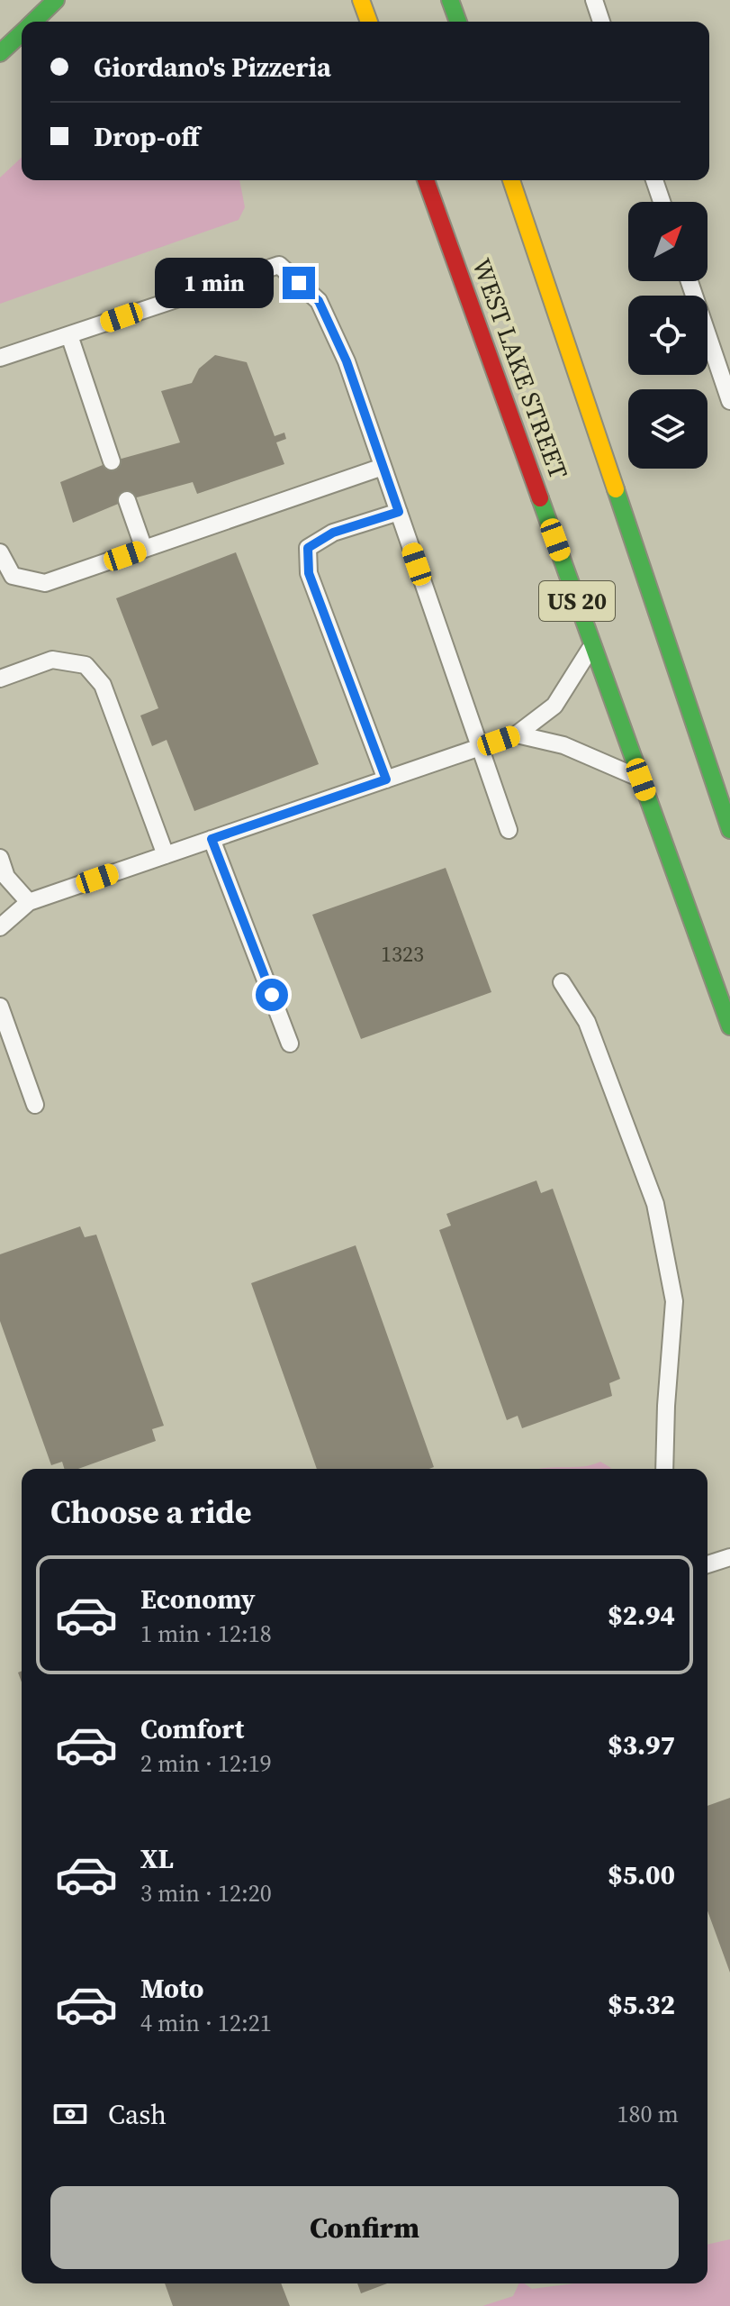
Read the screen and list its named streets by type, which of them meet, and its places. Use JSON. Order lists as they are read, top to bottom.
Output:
{
  "streets": {
    "main road": ["WEST LAKE STREET", "US 20"]
  },
  "house_numbers": ["1323"],
  "north": "top right",
  "page": {
    "banner": ["Giordano's Pizzeria", "Drop-off"],
    "bubble": "1 min",
    "heading": "Choose a ride",
    "list": [
      {
        "name": "Economy",
        "note": "1 min · 12:18",
        "value": "$2.94"
      },
      {
        "name": "Comfort",
        "note": "2 min · 12:19",
        "value": "$3.97"
      },
      {
        "name": "XL",
        "note": "3 min · 12:20",
        "value": "$5.00"
      },
      {
        "name": "Moto",
        "note": "4 min · 12:21",
        "value": "$5.32"
      }
    ],
    "pay": ["Cash", "180 m"],
    "buttons": "Confirm"
  }
}
